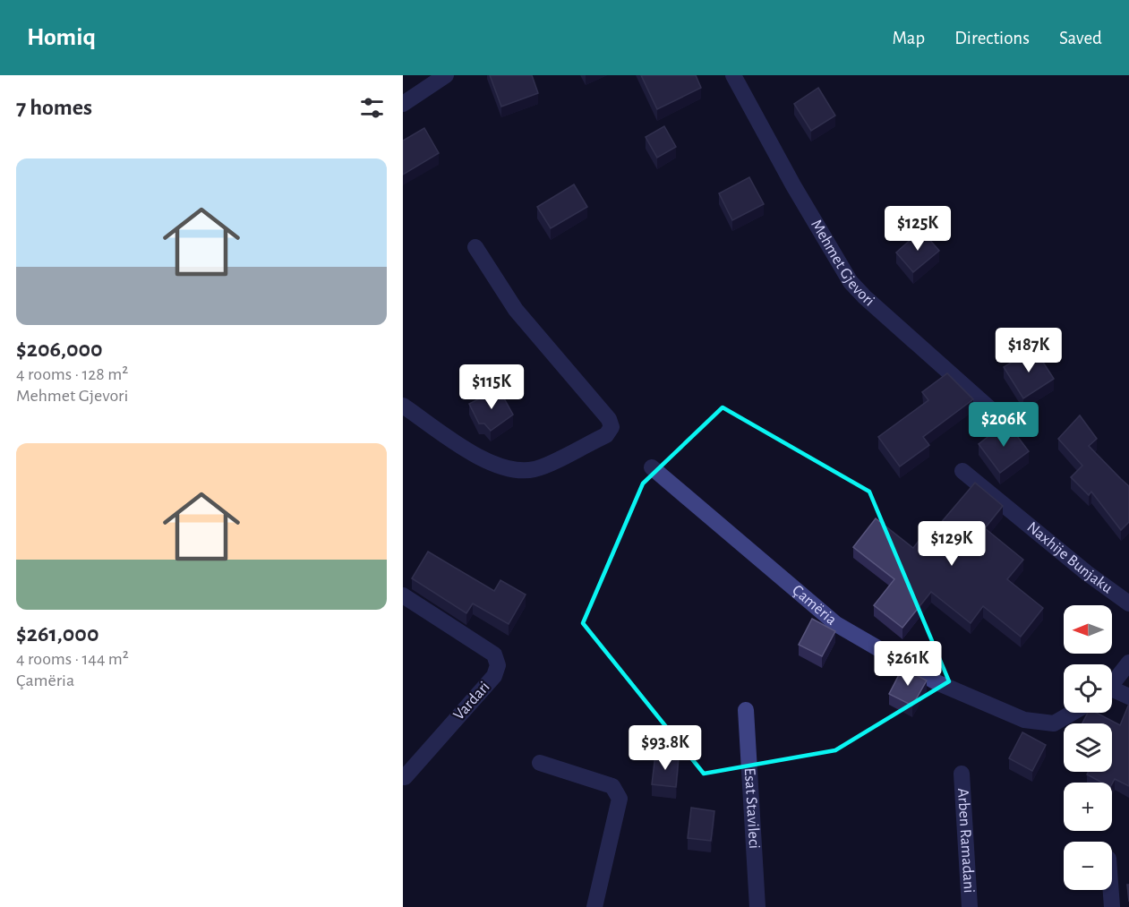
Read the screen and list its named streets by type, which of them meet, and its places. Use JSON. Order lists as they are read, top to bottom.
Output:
{
  "streets": {
    "street": [
      "Mehmet Gjevori",
      "Naxhije Bunjaku",
      "Çamëria",
      "Vardari",
      "Esat Stavileci",
      "Arben Ramadani"
    ]
  },
  "north": "left",
  "page": {
    "header": "Homiq",
    "nav": ["Map", "Directions", "Saved"],
    "heading": "7 homes",
    "list": [
      {
        "name": "$206,000",
        "note": "4 rooms · 128 m² · Mehmet Gjevori"
      },
      {
        "name": "$261,000",
        "note": "4 rooms · 144 m² · Çamëria"
      }
    ],
    "price": [
      "$125K",
      "$187K",
      "$115K",
      "$206K",
      "$129K",
      "$261K",
      "$93.8K"
    ],
    "map_buttons": ["+", "−"]
  }
}
